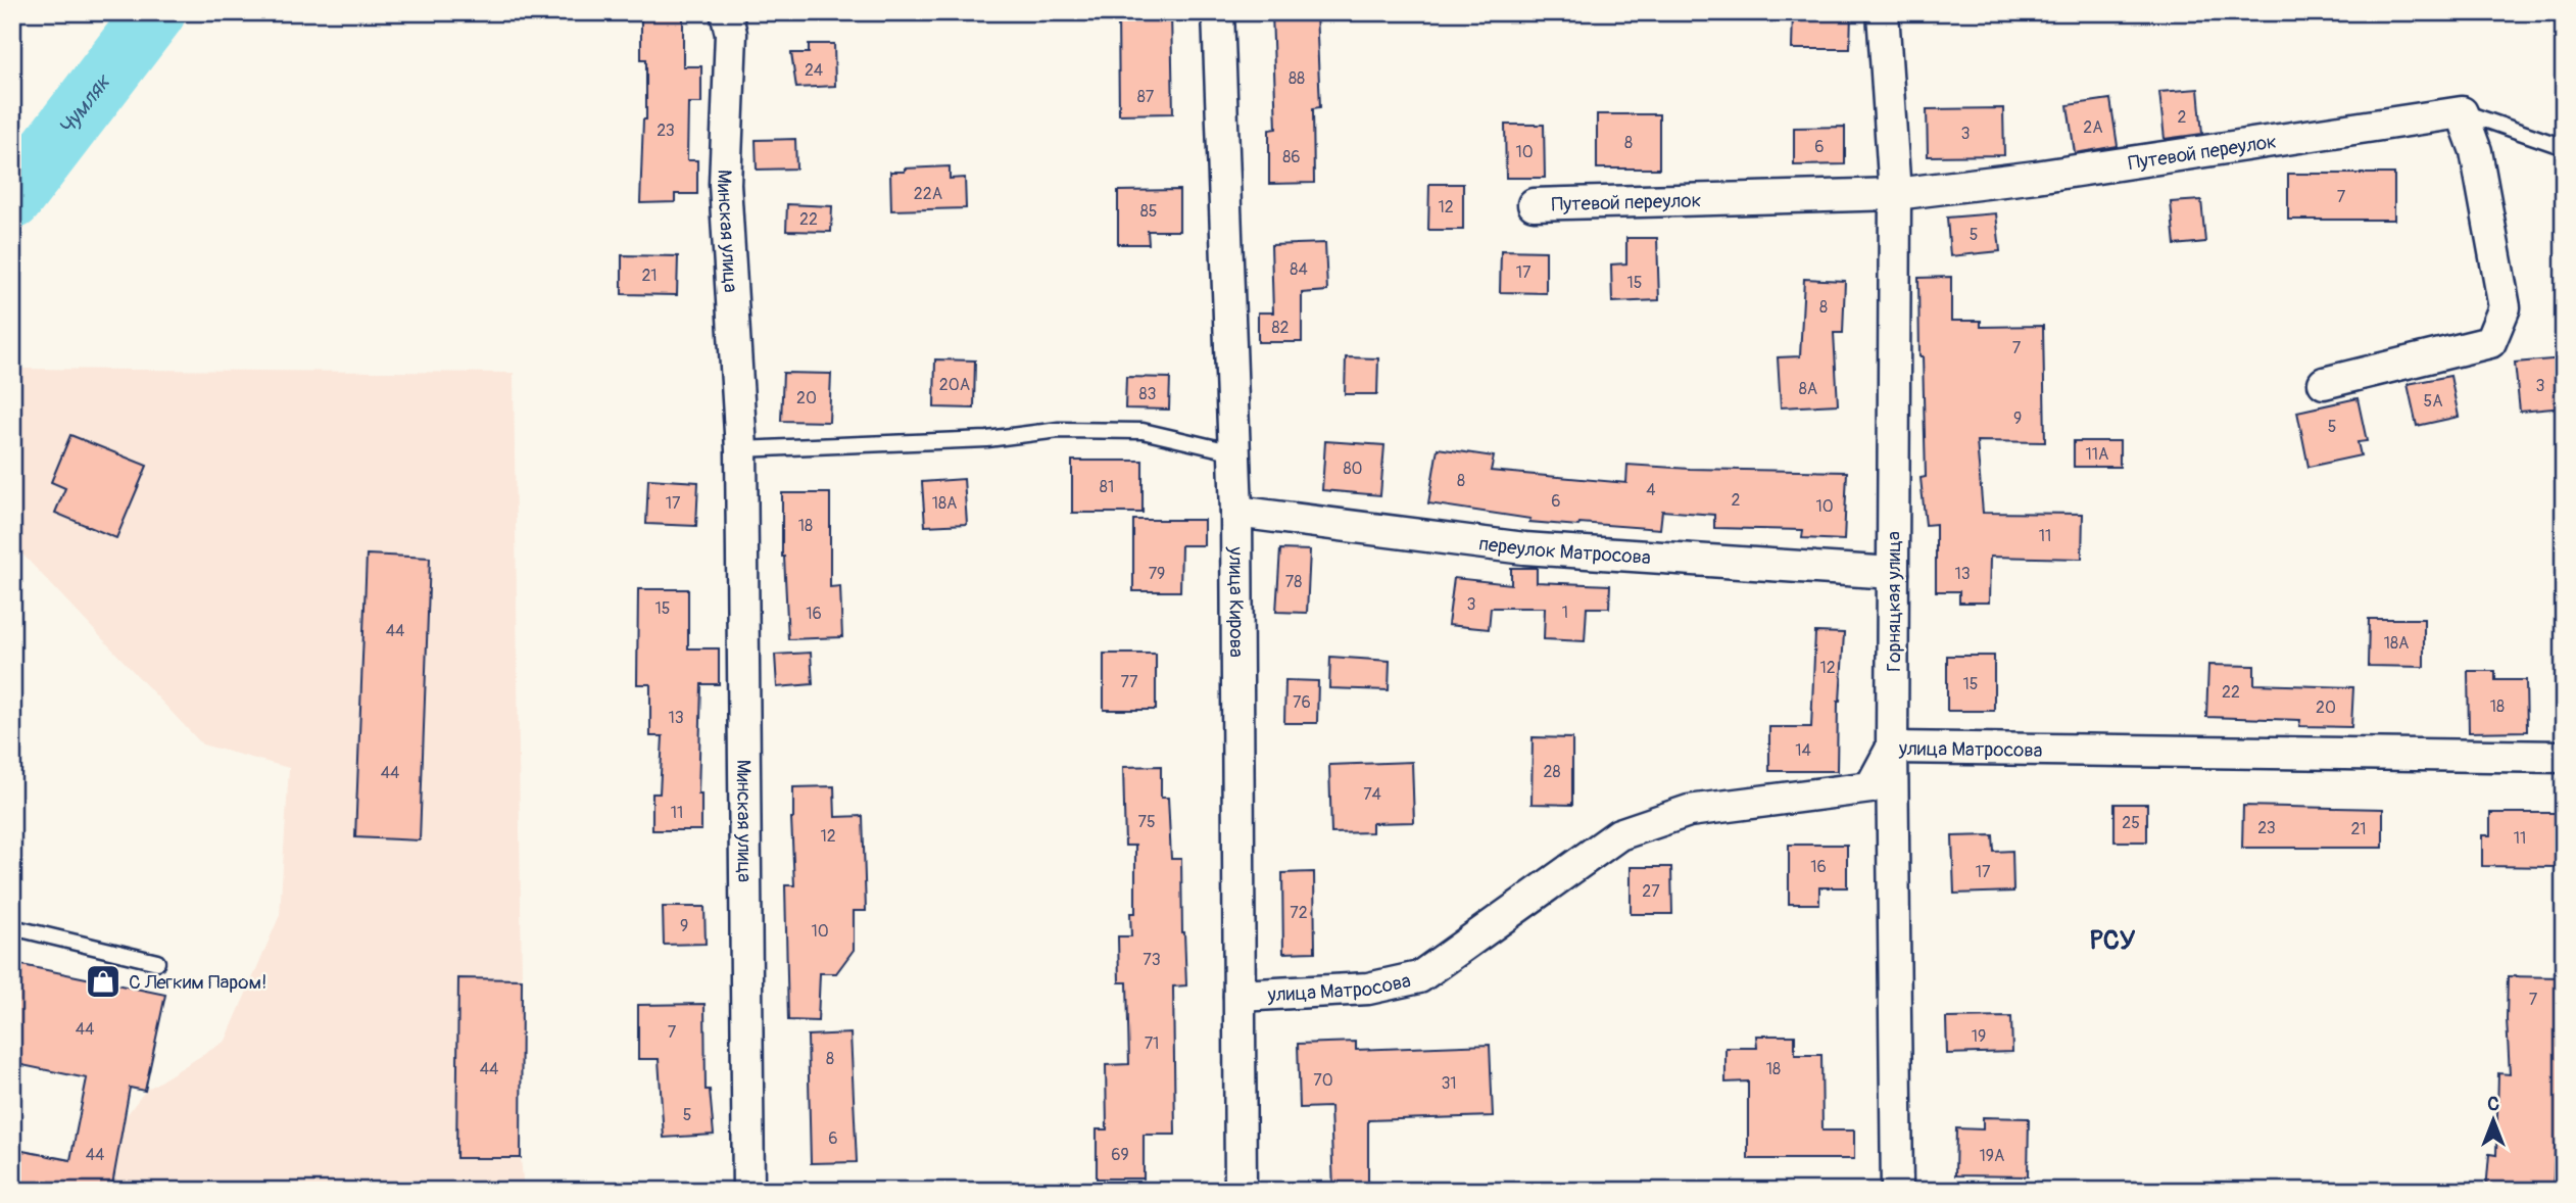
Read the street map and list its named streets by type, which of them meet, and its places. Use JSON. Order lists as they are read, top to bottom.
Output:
{
  "streets": {
    "street": [
      "Путевой переулок",
      "Минская улица",
      "переулок Матросова",
      "улица Кирова",
      "Горняцкая улица",
      "улица Матросова"
    ]
  },
  "crossings": [
    ["Путевой переулок", "Горняцкая улица"],
    ["переулок Матросова", "улица Кирова"],
    ["переулок Матросова", "Горняцкая улица"],
    ["улица Кирова", "улица Матросова"],
    ["Горняцкая улица", "улица Матросова"]
  ],
  "districts": ["РСУ"],
  "water": ["Чумляк"],
  "places": {
    "shop": ["С Легким Паром!"]
  },
  "house_numbers": [
    "24",
    "88",
    "87",
    "2",
    "2А",
    "23",
    "3",
    "8",
    "6",
    "10",
    "86",
    "22А",
    "7",
    "12",
    "85",
    "22",
    "5",
    "84",
    "17",
    "21",
    "15",
    "8",
    "82",
    "7",
    "20А",
    "3",
    "8А",
    "83",
    "20",
    "5А",
    "9",
    "5",
    "11А",
    "80",
    "8",
    "81",
    "4",
    "2",
    "6",
    "17",
    "18А",
    "10",
    "18",
    "11",
    "79",
    "13",
    "78",
    "3",
    "15",
    "1",
    "16",
    "44",
    "18А",
    "12",
    "77",
    "15",
    "22",
    "76",
    "18",
    "20",
    "13",
    "14",
    "28",
    "44",
    "74",
    "11",
    "75",
    "25",
    "23",
    "21",
    "12",
    "11",
    "16",
    "17",
    "27",
    "72",
    "9",
    "10",
    "73",
    "7",
    "44",
    "7",
    "19",
    "71",
    "8",
    "44",
    "18",
    "70",
    "31",
    "5",
    "6",
    "44",
    "69",
    "19А"
  ],
  "north": "top"
}
